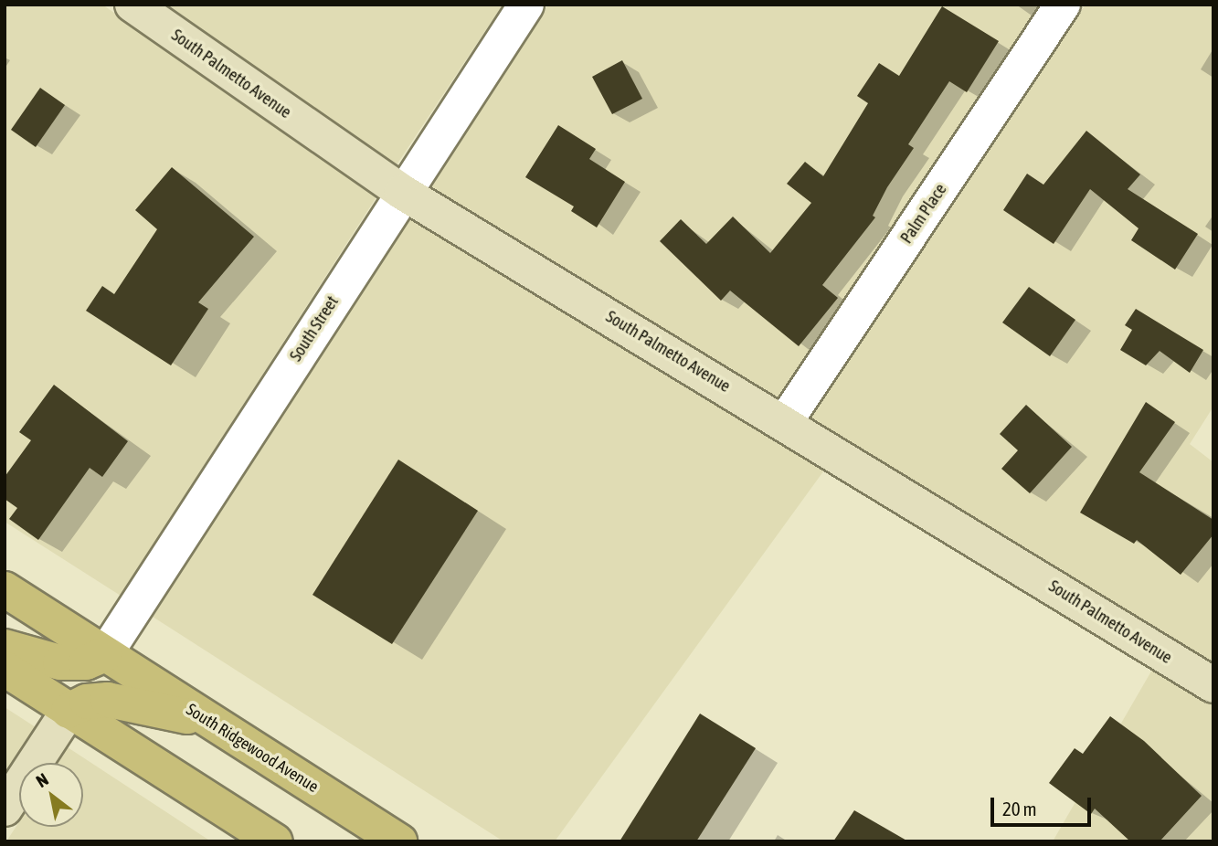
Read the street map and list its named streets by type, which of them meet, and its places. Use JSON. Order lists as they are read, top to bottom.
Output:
{
  "streets": {
    "main road": ["South Ridgewood Avenue"],
    "street": ["South Palmetto Avenue", "Palm Place", "South Street"]
  },
  "crossings": [
    ["South Palmetto Avenue", "Palm Place"],
    ["South Palmetto Avenue", "South Street"],
    ["South Street", "South Ridgewood Avenue"]
  ],
  "scale_bar": "20 m",
  "north": "top left"
}
